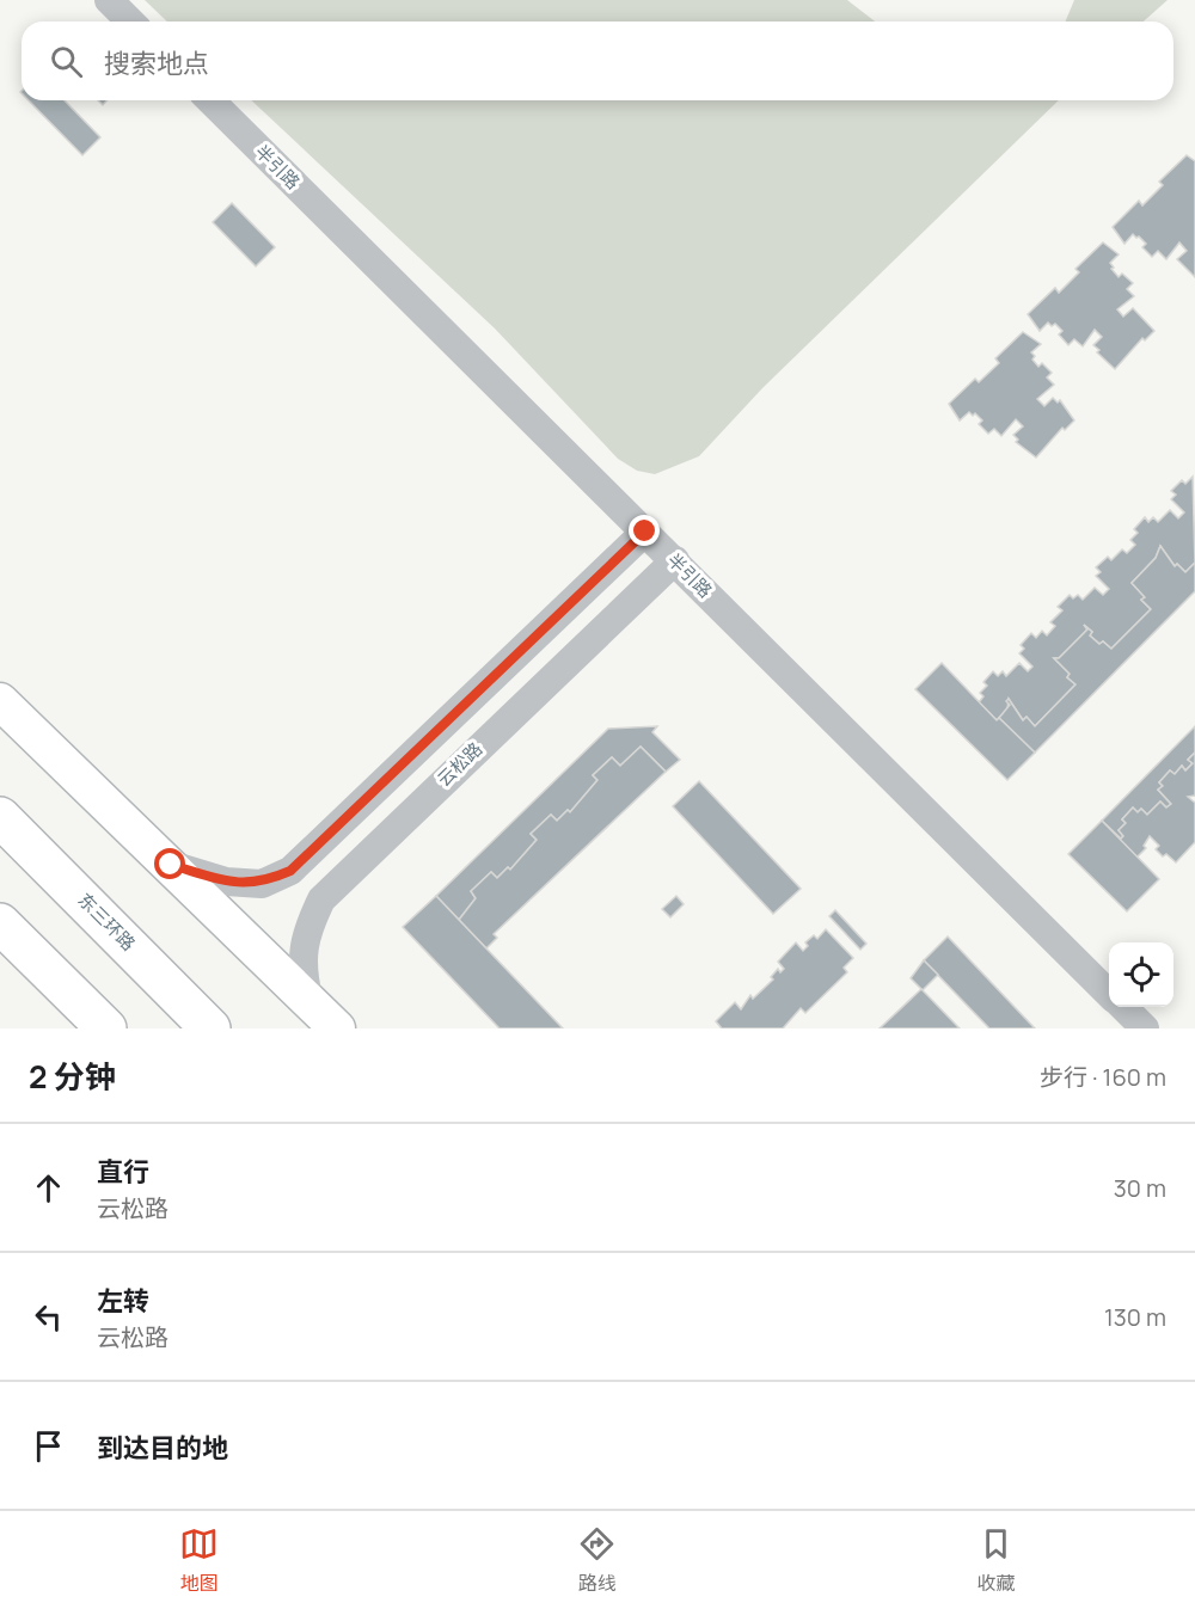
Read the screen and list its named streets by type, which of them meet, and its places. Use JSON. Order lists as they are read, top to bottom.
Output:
{
  "streets": {
    "highway": ["东三环路"],
    "street": ["半引路", "云松路"]
  },
  "crossings": [
    ["半引路", "云松路"]
  ],
  "page": {
    "search": "搜索地点",
    "heading": ["2 分钟", "步行 · 160 m"],
    "list": [
      ["直行", "云松路", "30 m"],
      ["左转", "云松路", "130 m"],
      "到达目的地"
    ],
    "nav": ["地图", "路线", "收藏"]
  }
}
